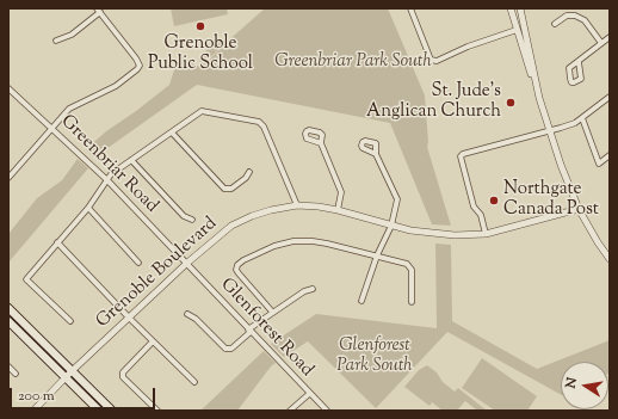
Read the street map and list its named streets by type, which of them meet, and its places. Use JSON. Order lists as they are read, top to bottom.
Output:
{
  "streets": {
    "street": ["Greenbriar Road", "Grenoble Boulevard", "Glenforest Road"]
  },
  "crossings": [
    ["Greenbriar Road", "Grenoble Boulevard"],
    ["Greenbriar Road", "Glenforest Road"],
    ["Grenoble Boulevard", "Glenforest Road"]
  ],
  "parks": ["Greenbriar Park South", "Glenforest Park South"],
  "places": ["Grenoble Public School", "St. Jude's Anglican Church", "Northgate Canada Post"],
  "scale_bar": "200 m",
  "north": "left"
}
